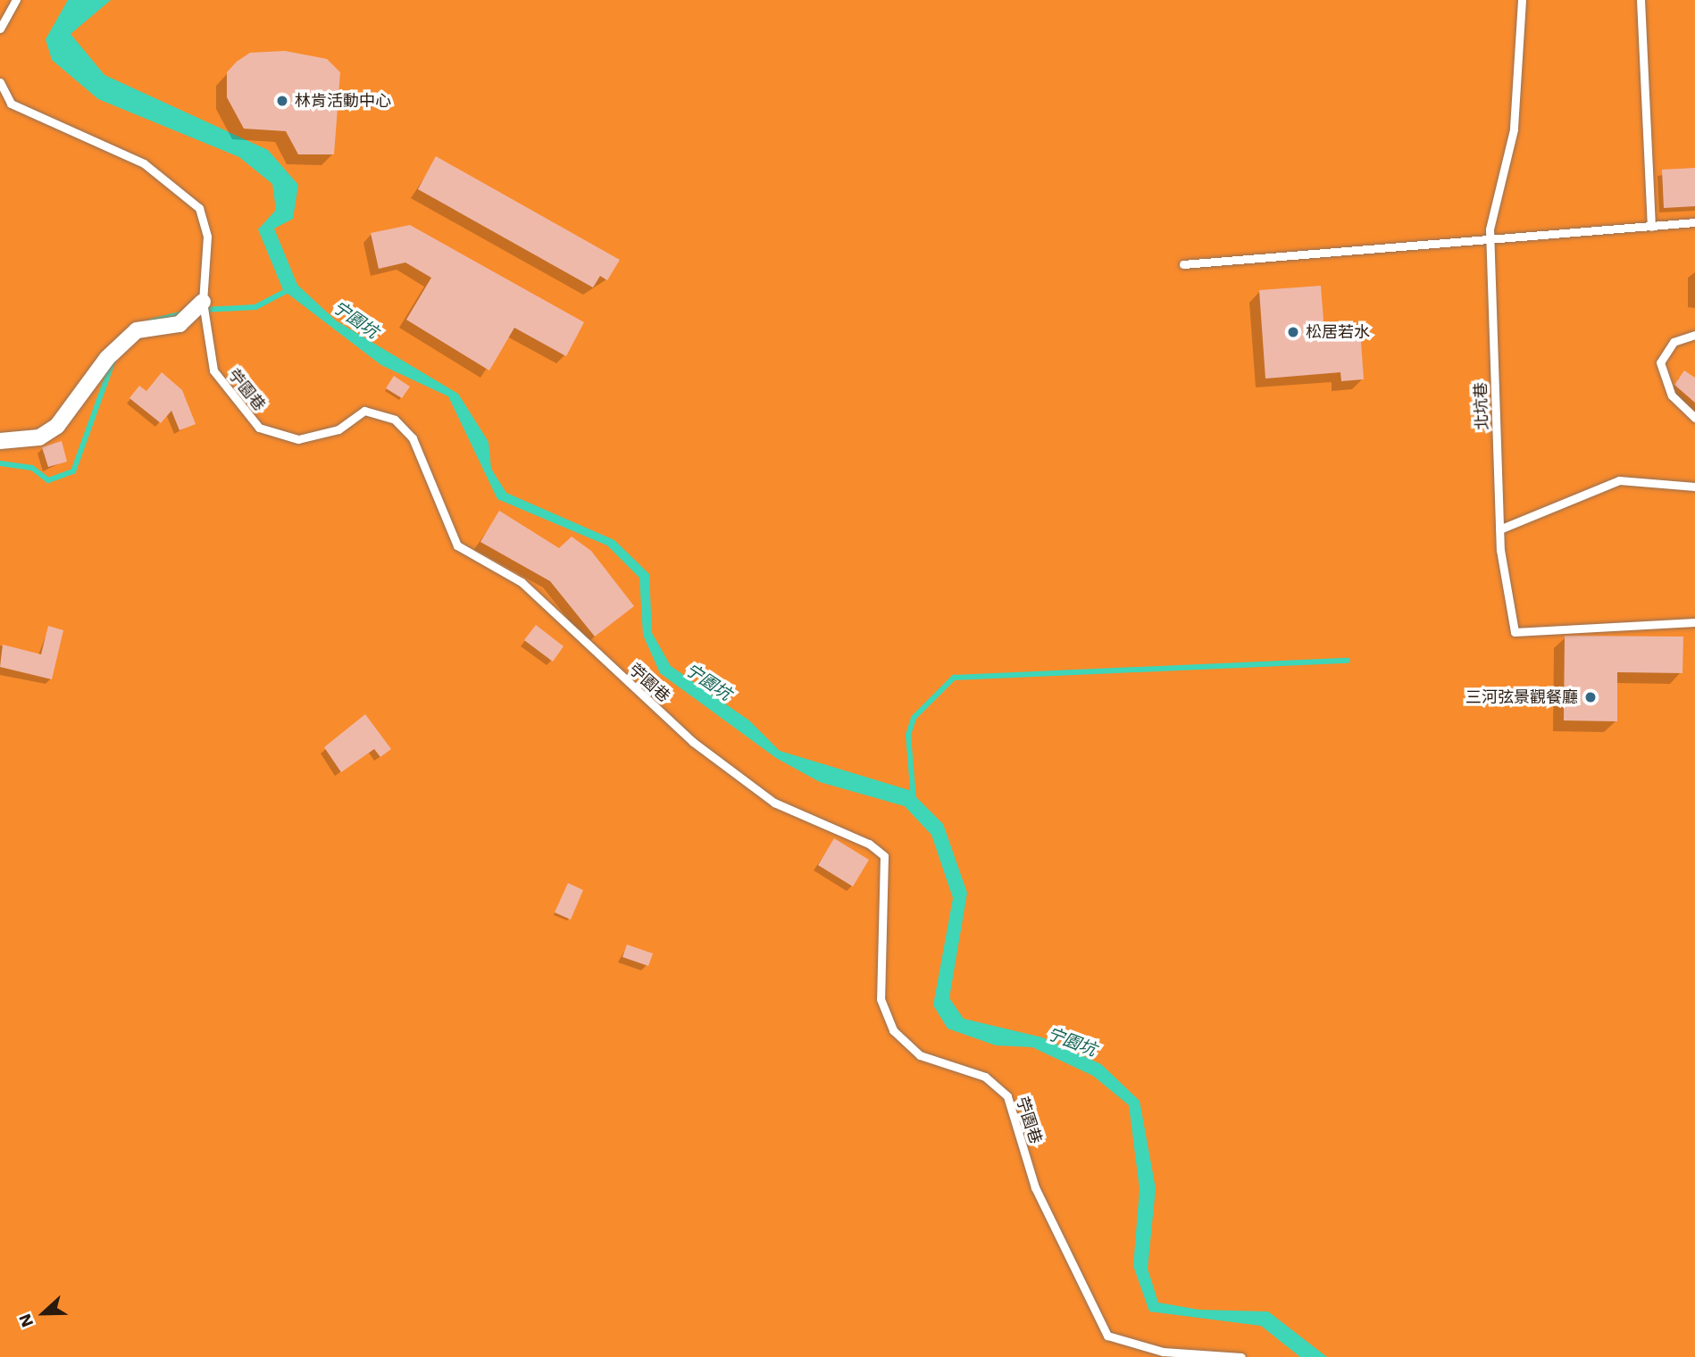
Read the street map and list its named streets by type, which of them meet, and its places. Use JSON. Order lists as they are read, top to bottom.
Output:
{
  "streets": {
    "lane": ["苧園巷", "北坑巷"]
  },
  "water": ["宁園坑"],
  "places": ["林肯活動中心", "松居若水", "三河弦景觀餐廳"],
  "north": "left"
}
